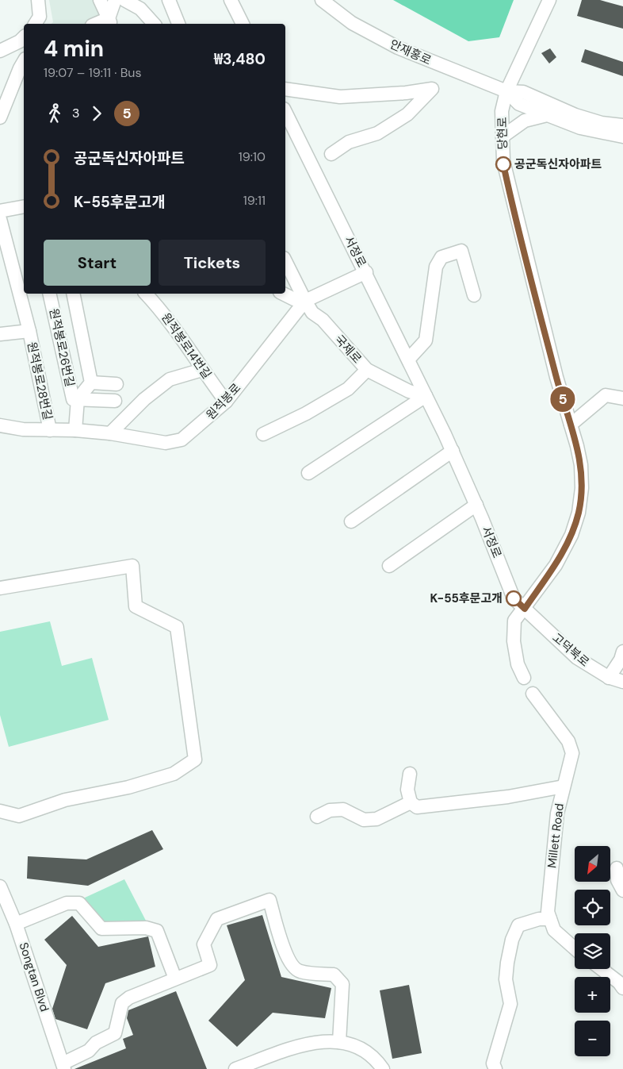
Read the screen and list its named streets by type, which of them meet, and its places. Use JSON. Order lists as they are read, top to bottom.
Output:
{
  "streets": {
    "street": [
      "안재홍로",
      "당현로",
      "서정로",
      "원적봉로14번길",
      "원적봉로26번길",
      "국제로",
      "원적봉로28번길",
      "원적봉로",
      "고덕북로",
      "Millett Road",
      "Songtan Blvd"
    ]
  },
  "crossings": [
    ["안재홍로", "당현로"],
    ["당현로", "서정로"],
    ["당현로", "고덕북로"],
    ["서정로", "국제로"],
    ["서정로", "원적봉로"],
    ["서정로", "고덕북로"],
    ["원적봉로14번길", "원적봉로"],
    ["원적봉로26번길", "원적봉로"],
    ["국제로", "원적봉로"],
    ["원적봉로28번길", "원적봉로"]
  ],
  "places": ["공군독신자아파트", "K-55후문고개"],
  "lines": ["bus line 5"],
  "north": "bottom left",
  "page": {
    "on_map": "5",
    "heading": ["4 min", "19:07 – 19:11 · Bus", "₩3,480"],
    "legs": ["3", "5"],
    "list": [
      {
        "name": "공군독신자아파트",
        "value": "19:10"
      },
      {
        "name": "K-55후문고개",
        "value": "19:11"
      }
    ],
    "buttons": ["Start", "Tickets"],
    "map_buttons": ["+", "−"]
  }
}
